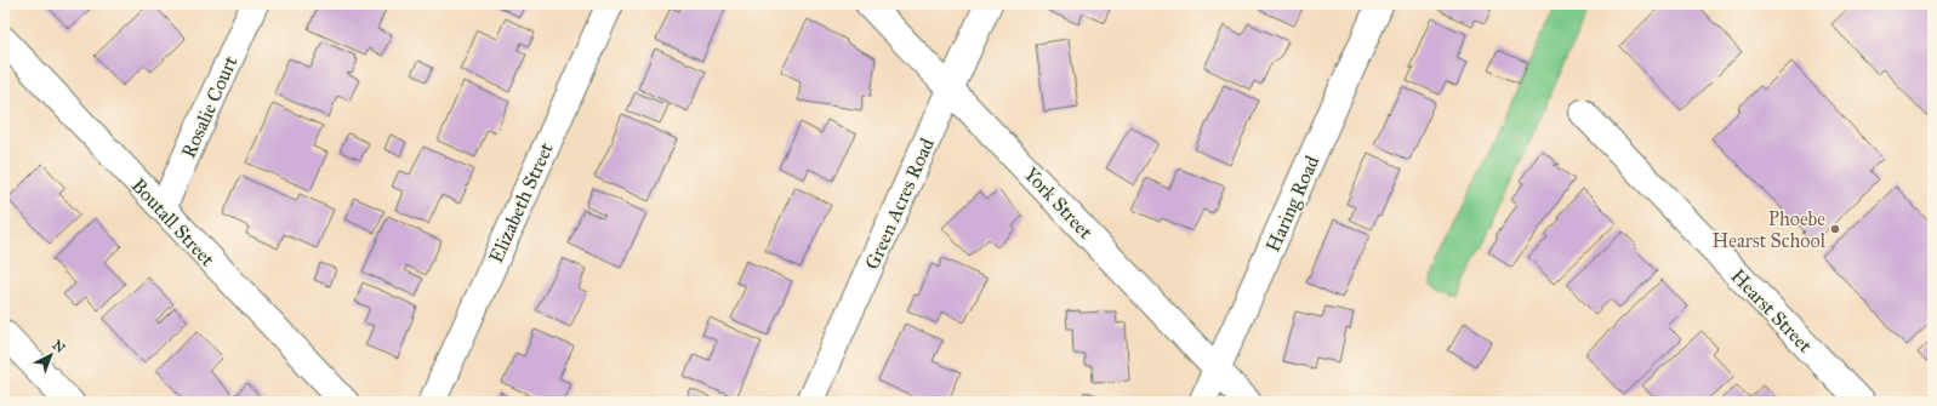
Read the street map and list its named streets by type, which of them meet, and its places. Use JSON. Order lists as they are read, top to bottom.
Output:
{
  "streets": {
    "street": [
      "Rosalie Court",
      "Elizabeth Street",
      "York Street",
      "Green Acres Road",
      "Haring Road",
      "Boutall Street",
      "Hearst Street"
    ]
  },
  "crossings": [
    ["Rosalie Court", "Boutall Street"],
    ["York Street", "Green Acres Road"],
    ["York Street", "Haring Road"]
  ],
  "places": ["Phoebe Hearst School"],
  "north": "top right"
}
